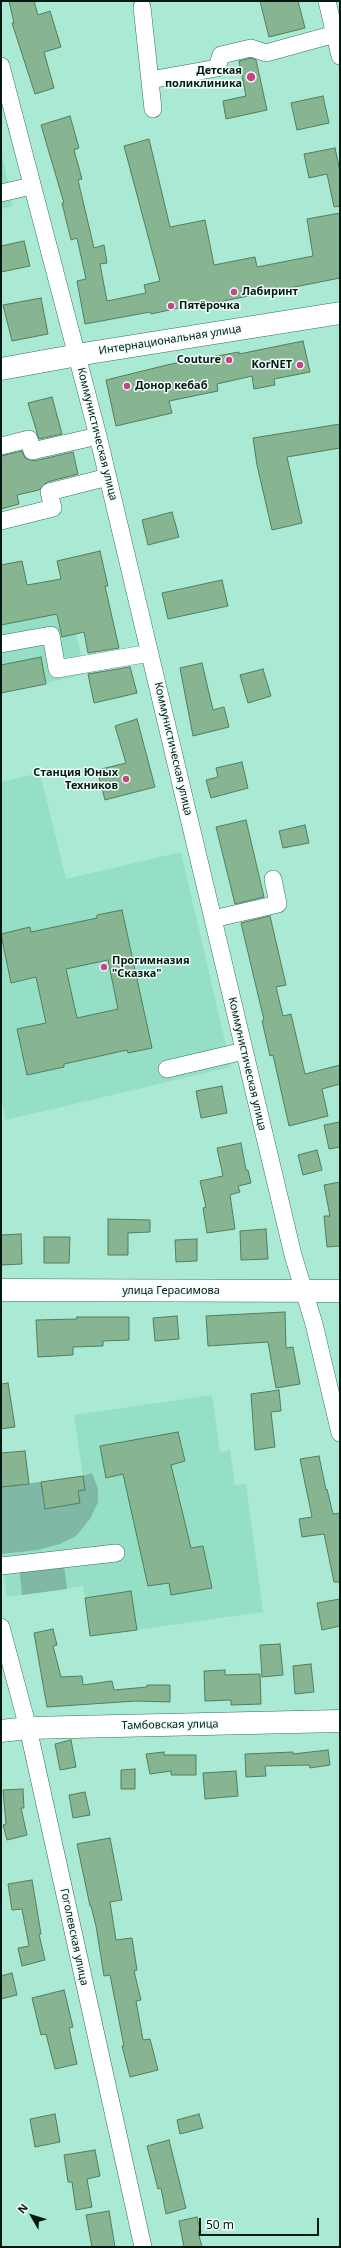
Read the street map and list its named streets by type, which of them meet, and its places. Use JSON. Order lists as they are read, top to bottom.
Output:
{
  "streets": {
    "main road": ["Интернациональная улица", "улица Герасимова", "Тамбовская улица"],
    "street": ["Коммунистическая улица", "Гоголевская улица"]
  },
  "crossings": [
    ["Интернациональная улица", "Коммунистическая улица"],
    ["Коммунистическая улица", "улица Герасимова"],
    ["Тамбовская улица", "Гоголевская улица"]
  ],
  "places": [
    "Детская поликлиника",
    "Лабиринт",
    "Пятёрочка",
    "Couture",
    "KorNET",
    "Донор кебаб",
    "Станция Юных Техников",
    "Прогимназия \"Сказка\""
  ],
  "scale_bar": "50 m",
  "north": "top left"
}
